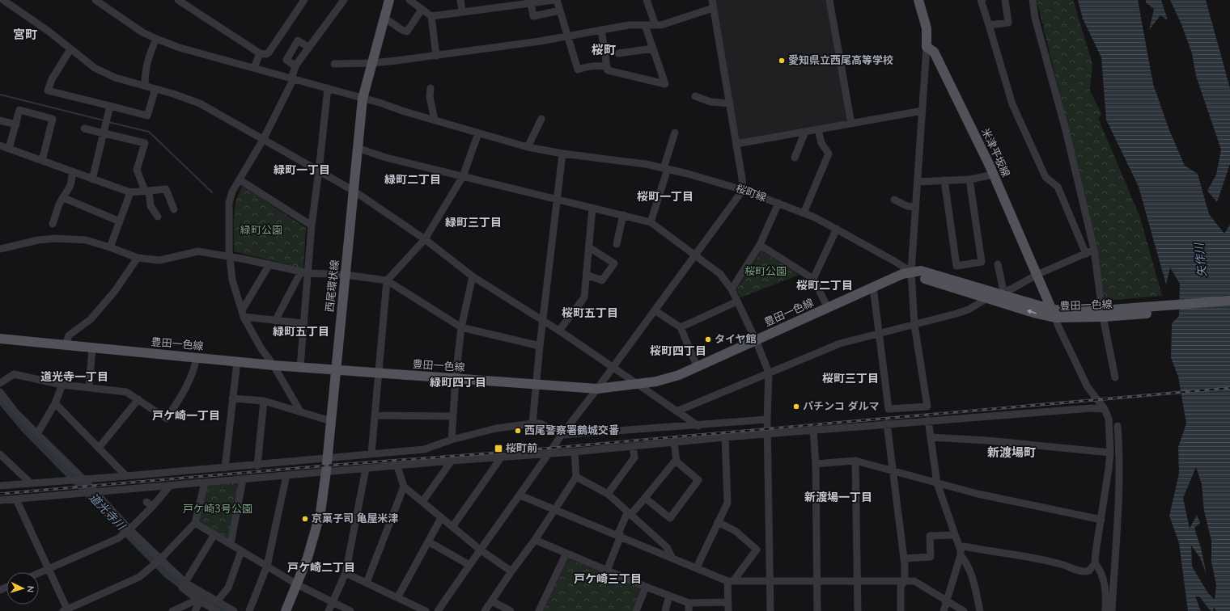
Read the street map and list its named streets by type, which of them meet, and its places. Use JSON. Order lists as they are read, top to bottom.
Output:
{
  "streets": {
    "main road": ["米津平坂線", "西尾環状線", "豊田一色線"],
    "street": ["桜町線"]
  },
  "crossings": [
    ["米津平坂線", "豊田一色線"],
    ["桜町線", "豊田一色線"],
    ["西尾環状線", "豊田一色線"]
  ],
  "districts": [
    "宮町",
    "桜町",
    "緑町一丁目",
    "緑町二丁目",
    "桜町一丁目",
    "緑町三丁目",
    "桜町二丁目",
    "桜町五丁目",
    "緑町五丁目",
    "桜町四丁目",
    "道光寺一丁目",
    "桜町三丁目",
    "緑町四丁目",
    "戸ケ崎一丁目",
    "新渡場町",
    "新渡場一丁目",
    "戸ケ崎二丁目",
    "戸ケ崎三丁目"
  ],
  "water": ["矢作川", "道光寺川"],
  "parks": ["緑町公園", "桜町公園", "戸ケ崎3号公園"],
  "places": {
    "other": [
      "愛知県立西尾高等学校",
      "タイヤ館",
      "パチンコ ダルマ",
      "西尾警察署鶴城交番",
      "京菓子司 亀屋米津"
    ],
    "transit": ["桜町前"]
  },
  "north": "right"
}
